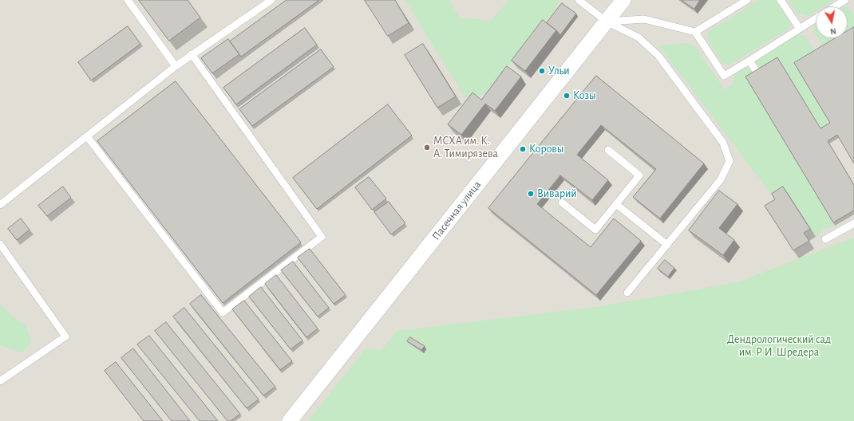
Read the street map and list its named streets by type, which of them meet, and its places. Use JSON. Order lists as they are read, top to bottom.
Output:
{
  "streets": {
    "street": ["Пасечная улица"]
  },
  "parks": ["Дендрологический сад им. Р. И. Шредера"],
  "places": [
    "Ульи",
    "Козы",
    "МСХА им. К. А. Тимирязева",
    "Коровы",
    "Виварий"
  ],
  "north": "bottom"
}
